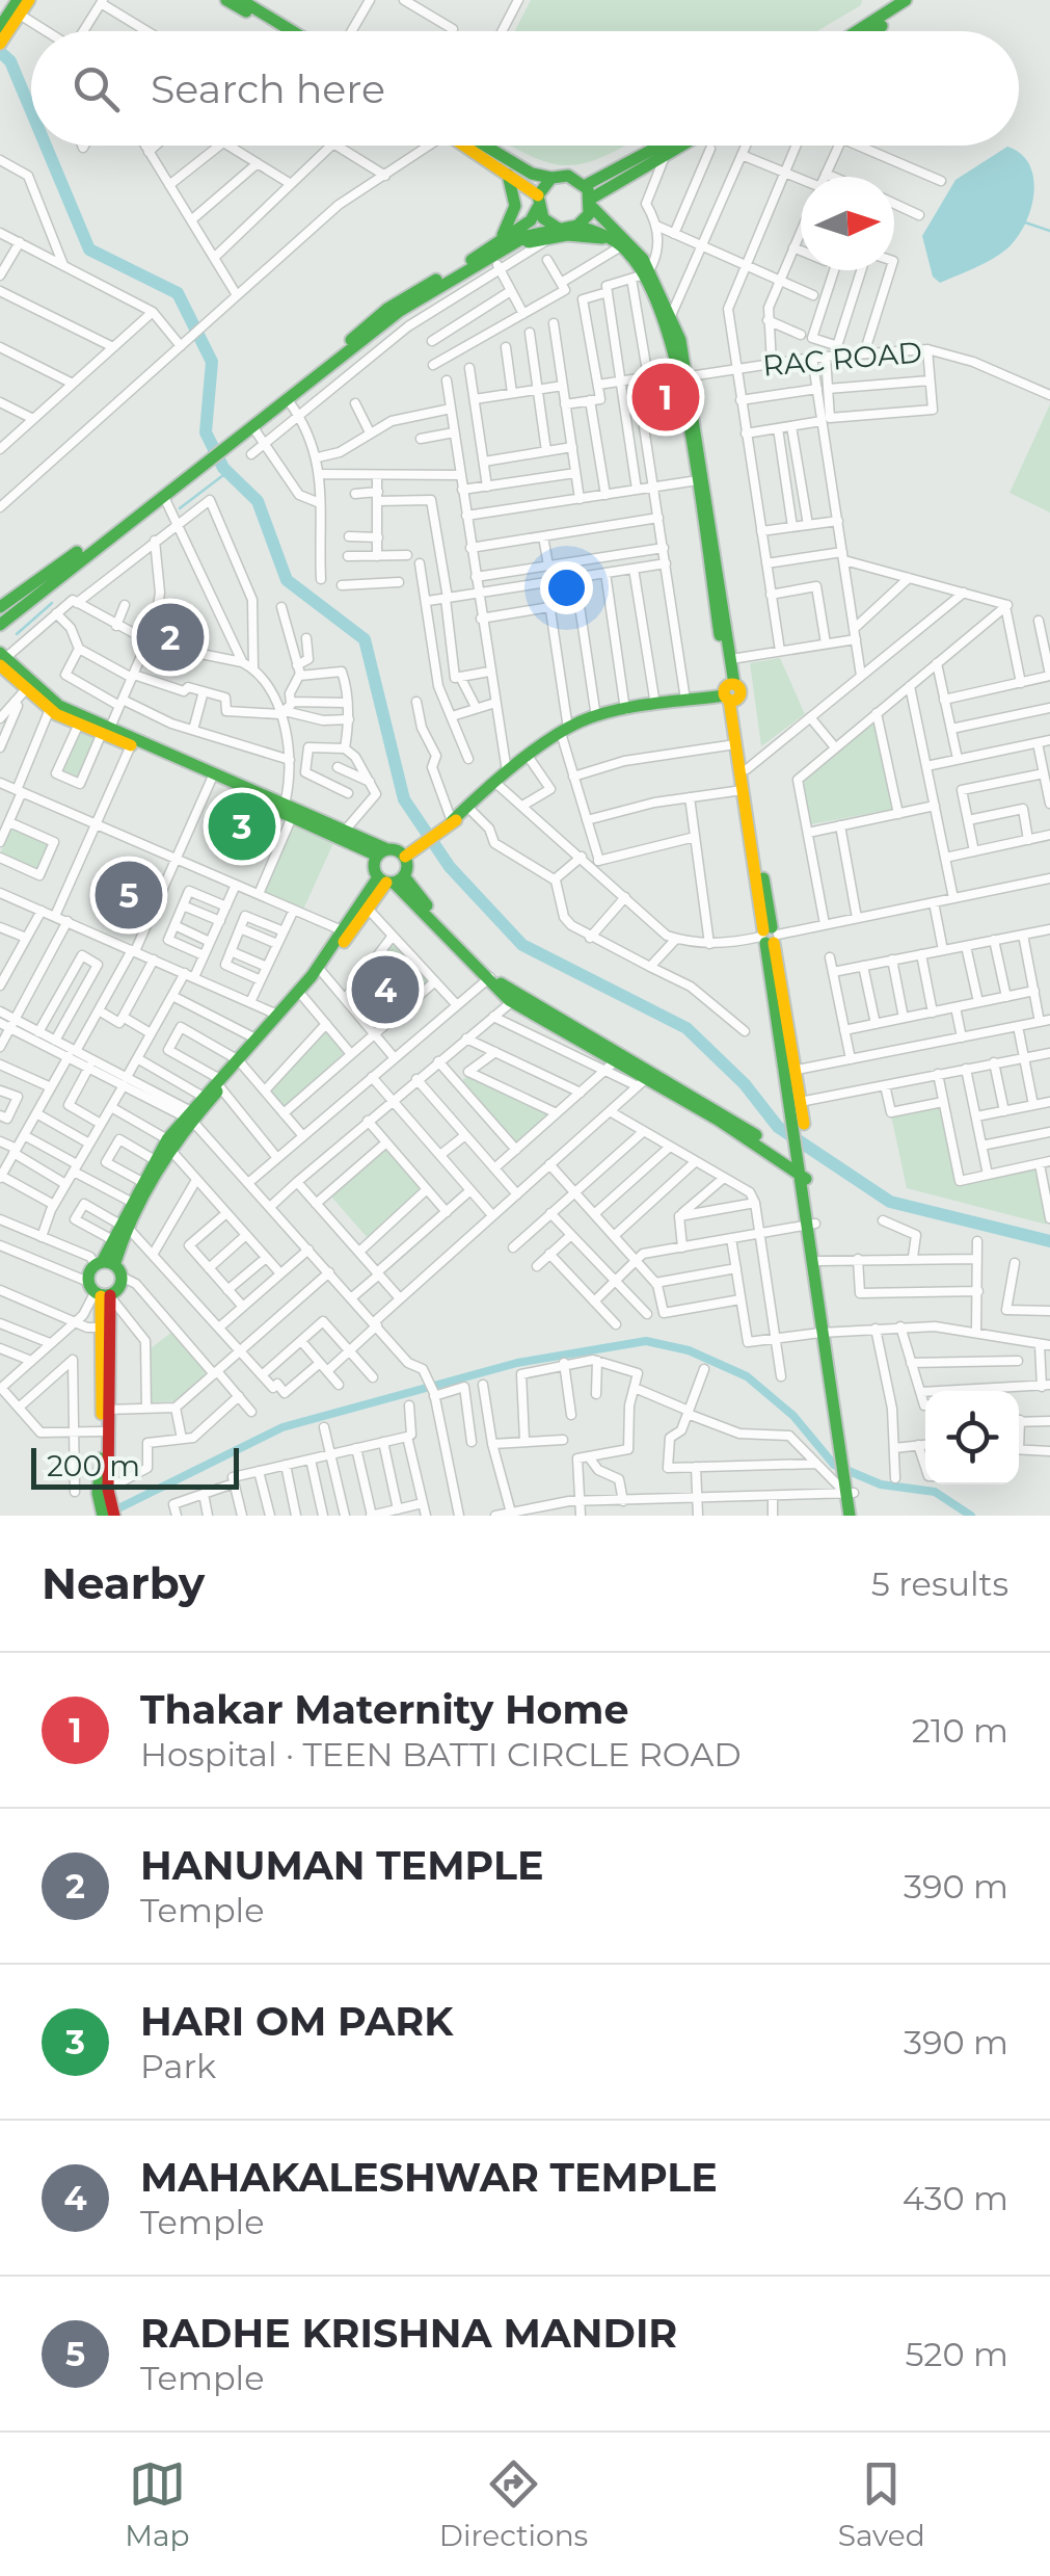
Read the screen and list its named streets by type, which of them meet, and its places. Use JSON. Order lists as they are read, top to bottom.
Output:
{
  "streets": {
    "street": ["RAC ROAD"]
  },
  "scale_bar": "200 m",
  "north": "right",
  "page": {
    "search": "Search here",
    "pins": [
      "1",
      "2",
      "3",
      "5",
      "4"
    ],
    "scale": "200 m",
    "heading": ["Nearby", "5 results"],
    "list": [
      {
        "mark": "1",
        "name": "Thakar Maternity Home",
        "note": "Hospital · TEEN BATTI CIRCLE ROAD",
        "value": "210 m"
      },
      {
        "mark": "2",
        "name": "HANUMAN TEMPLE",
        "note": "Temple",
        "value": "390 m"
      },
      {
        "mark": "3",
        "name": "HARI OM PARK",
        "note": "Park",
        "value": "390 m"
      },
      {
        "mark": "4",
        "name": "MAHAKALESHWAR TEMPLE",
        "note": "Temple",
        "value": "430 m"
      },
      {
        "mark": "5",
        "name": "RADHE KRISHNA MANDIR",
        "note": "Temple",
        "value": "520 m"
      }
    ],
    "nav": ["Map", "Directions", "Saved"]
  }
}
